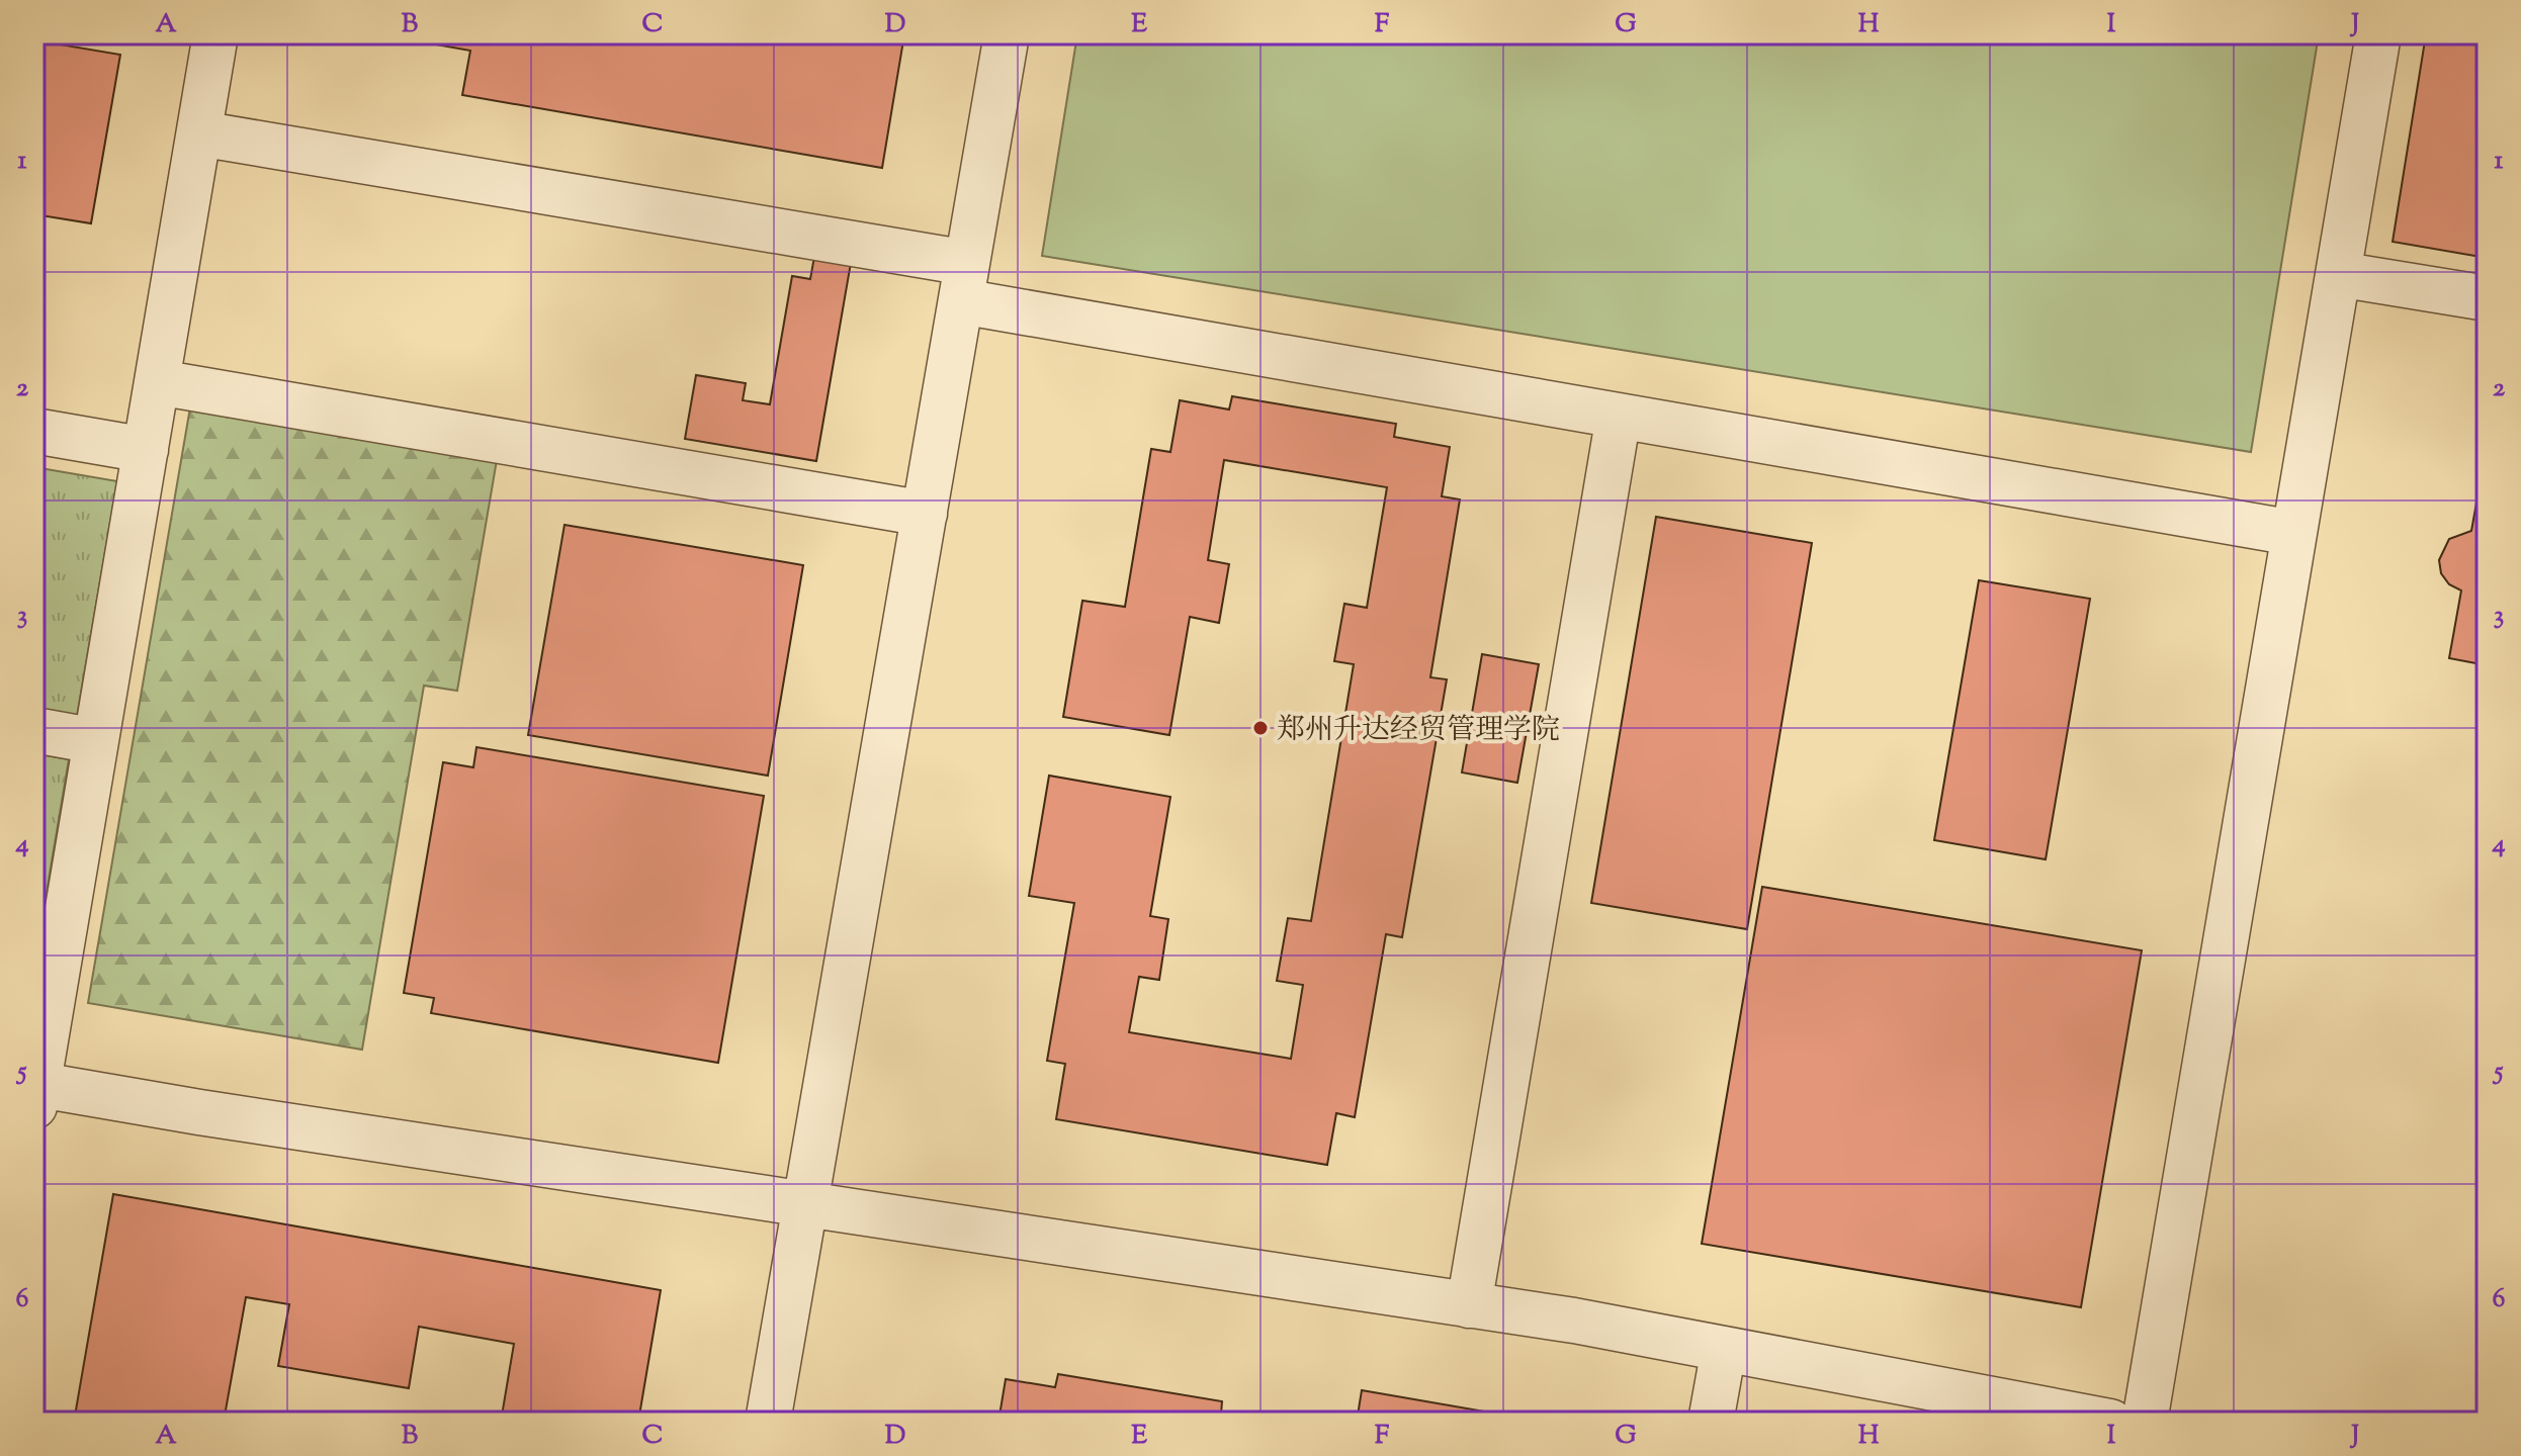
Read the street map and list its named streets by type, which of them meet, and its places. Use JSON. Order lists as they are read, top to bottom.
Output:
{
  "places": ["郑州升达经贸管理学院"],
  "grid": {
    "columns": [
      "A",
      "B",
      "C",
      "D",
      "E",
      "F",
      "G",
      "H",
      "I",
      "J"
    ],
    "rows": [
      "1",
      "2",
      "3",
      "4",
      "5",
      "6"
    ]
  }
}
